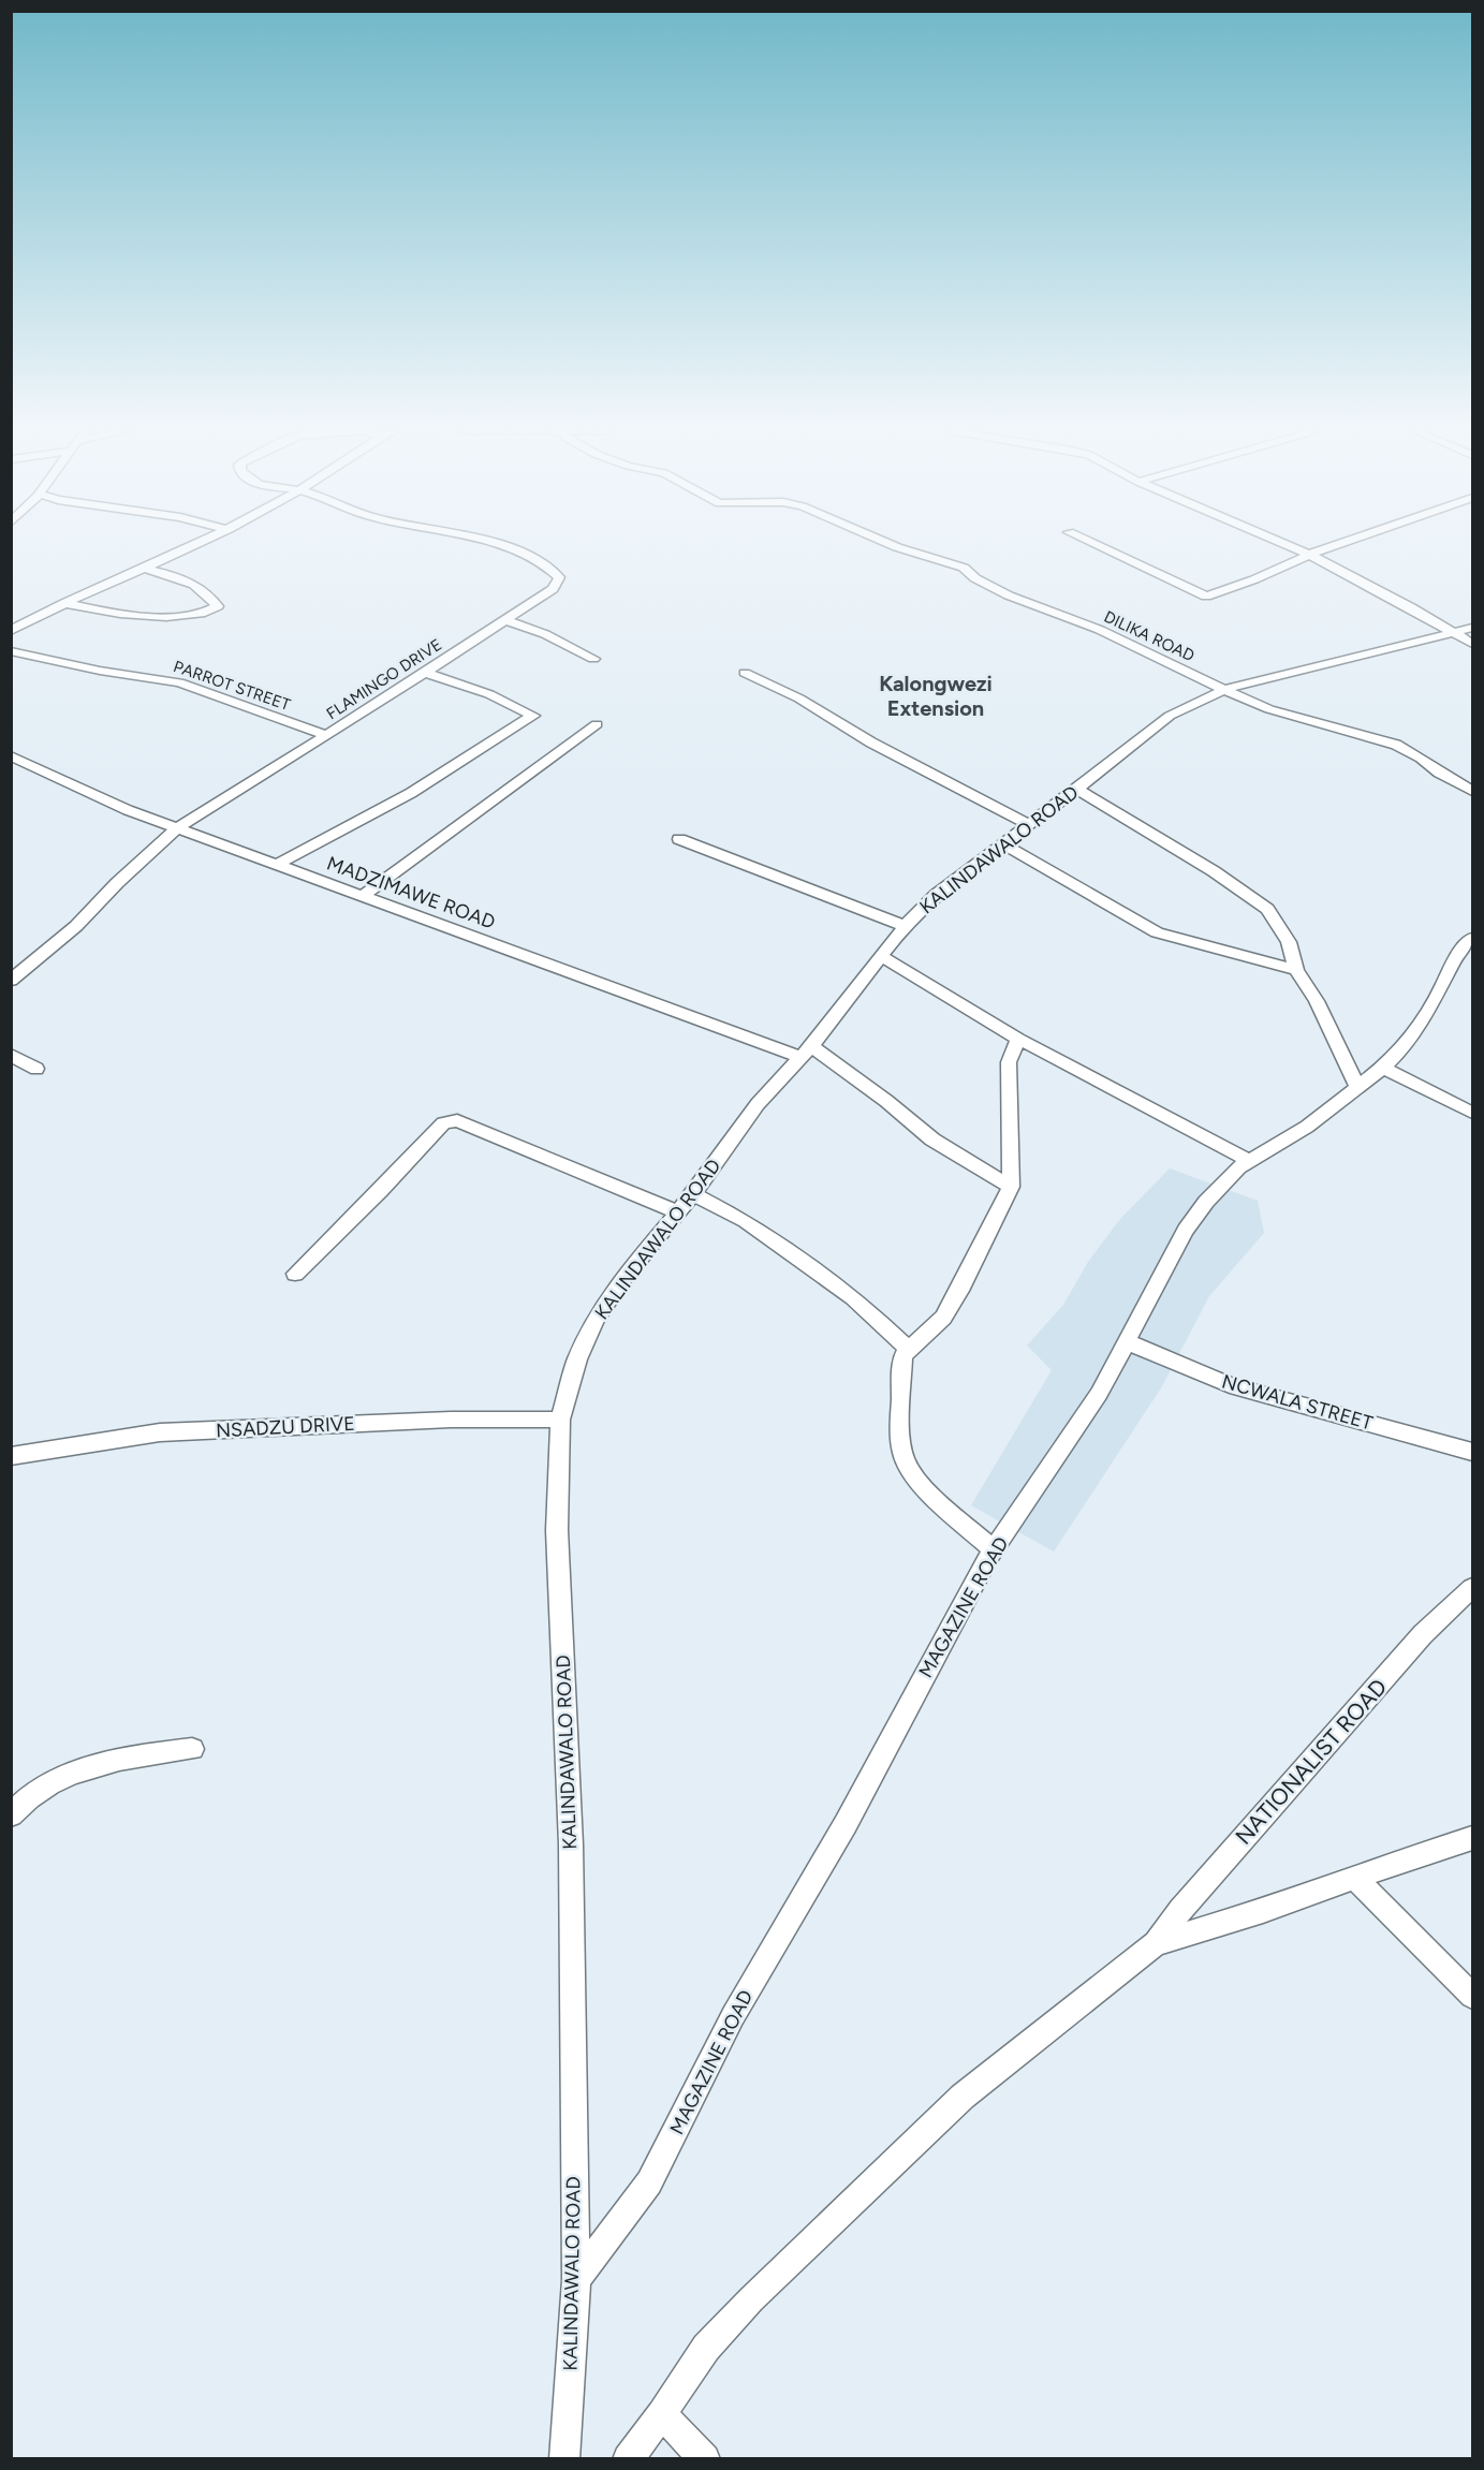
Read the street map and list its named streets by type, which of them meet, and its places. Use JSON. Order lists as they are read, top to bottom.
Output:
{
  "streets": {
    "street": [
      "DILIKA ROAD",
      "FLAMINGO DRIVE",
      "PARROT STREET",
      "KALINDAWALO ROAD",
      "MADZIMAWE ROAD",
      "NCWALA STREET",
      "NSADZU DRIVE",
      "MAGAZINE ROAD",
      "NATIONALIST ROAD"
    ]
  },
  "crossings": [
    ["DILIKA ROAD", "KALINDAWALO ROAD"],
    ["FLAMINGO DRIVE", "PARROT STREET"],
    ["FLAMINGO DRIVE", "MADZIMAWE ROAD"],
    ["KALINDAWALO ROAD", "MADZIMAWE ROAD"],
    ["KALINDAWALO ROAD", "NSADZU DRIVE"],
    ["KALINDAWALO ROAD", "MAGAZINE ROAD"],
    ["NCWALA STREET", "MAGAZINE ROAD"]
  ],
  "districts": ["Kalongwezi Extension"]
}
